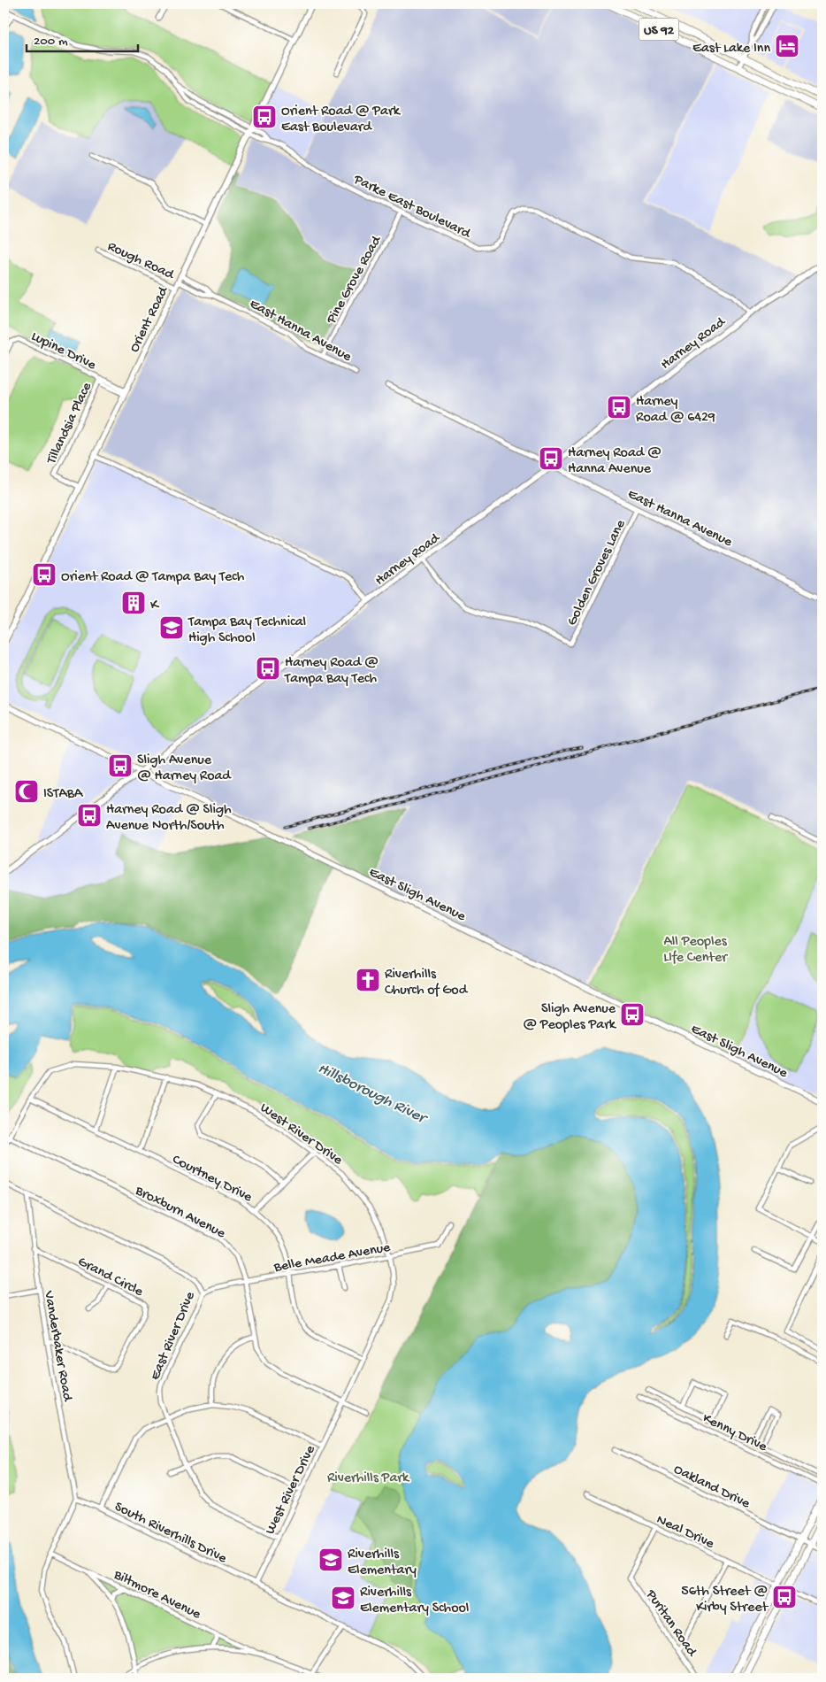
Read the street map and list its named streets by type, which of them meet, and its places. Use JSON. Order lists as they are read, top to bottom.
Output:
{
  "streets": {
    "main road": ["US 92"],
    "street": [
      "Parke East Boulevard",
      "Rough Road",
      "Pine Grove Road",
      "Orient Road",
      "East Hanna Avenue",
      "Harney Road",
      "Lupine Drive",
      "Tillandsia Place",
      "Golden Groves Lane",
      "East Sligh Avenue",
      "West River Drive",
      "Courtney Drive",
      "Broxburn Avenue",
      "Belle Meade Avenue",
      "Grand Circle",
      "East River Drive",
      "Vanderbaker Road",
      "Kenny Drive",
      "Oakland Drive",
      "Neal Drive",
      "South Riverhills Drive",
      "Biltmore Avenue",
      "Puritan Road"
    ]
  },
  "crossings": [
    ["Parke East Boulevard", "Pine Grove Road"],
    ["Parke East Boulevard", "Orient Road"],
    ["Parke East Boulevard", "Harney Road"],
    ["Rough Road", "Orient Road"],
    ["Rough Road", "East Hanna Avenue"],
    ["Pine Grove Road", "East Hanna Avenue"],
    ["Orient Road", "East Hanna Avenue"],
    ["Orient Road", "Lupine Drive"],
    ["Orient Road", "Tillandsia Place"],
    ["East Hanna Avenue", "Harney Road"],
    ["East Hanna Avenue", "Golden Groves Lane"],
    ["Harney Road", "Golden Groves Lane"],
    ["Harney Road", "East Sligh Avenue"],
    ["Lupine Drive", "Tillandsia Place"],
    ["West River Drive", "Courtney Drive"],
    ["West River Drive", "Broxburn Avenue"],
    ["West River Drive", "Belle Meade Avenue"],
    ["West River Drive", "East River Drive"],
    ["West River Drive", "South Riverhills Drive"],
    ["Courtney Drive", "Belle Meade Avenue"],
    ["Broxburn Avenue", "Belle Meade Avenue"],
    ["Belle Meade Avenue", "East River Drive"],
    ["Grand Circle", "Vanderbaker Road"],
    ["East River Drive", "Vanderbaker Road"],
    ["Vanderbaker Road", "South Riverhills Drive"],
    ["Neal Drive", "Puritan Road"]
  ],
  "water": ["Hillsborough River"],
  "parks": ["All Peoples LIfe Center", "Riverhills Park"],
  "places": {
    "hotel": ["East Lake Inn"],
    "bus stop": [
      "Orient Road @ Park East Boulevard",
      "Harney Road @ 6429",
      "Harney Road @ Hanna Avenue",
      "Orient Road @ Tampa Bay Tech",
      "Harney Road @ Tampa Bay Tech",
      "Sligh Avenue @ Harney Road",
      "Harney Road @ Sligh Avenue North/South",
      "Sligh Avenue @ Peoples Park",
      "56th Street @ Kirby Street"
    ],
    "building": ["K"],
    "school or university": ["Tampa Bay Technical High School", "Riverhills Elementary", "Riverhills Elementary School"],
    "mosque": ["ISTABA"],
    "church": ["Riverhills Church of God"]
  },
  "scale_bar": "200 m"
}
